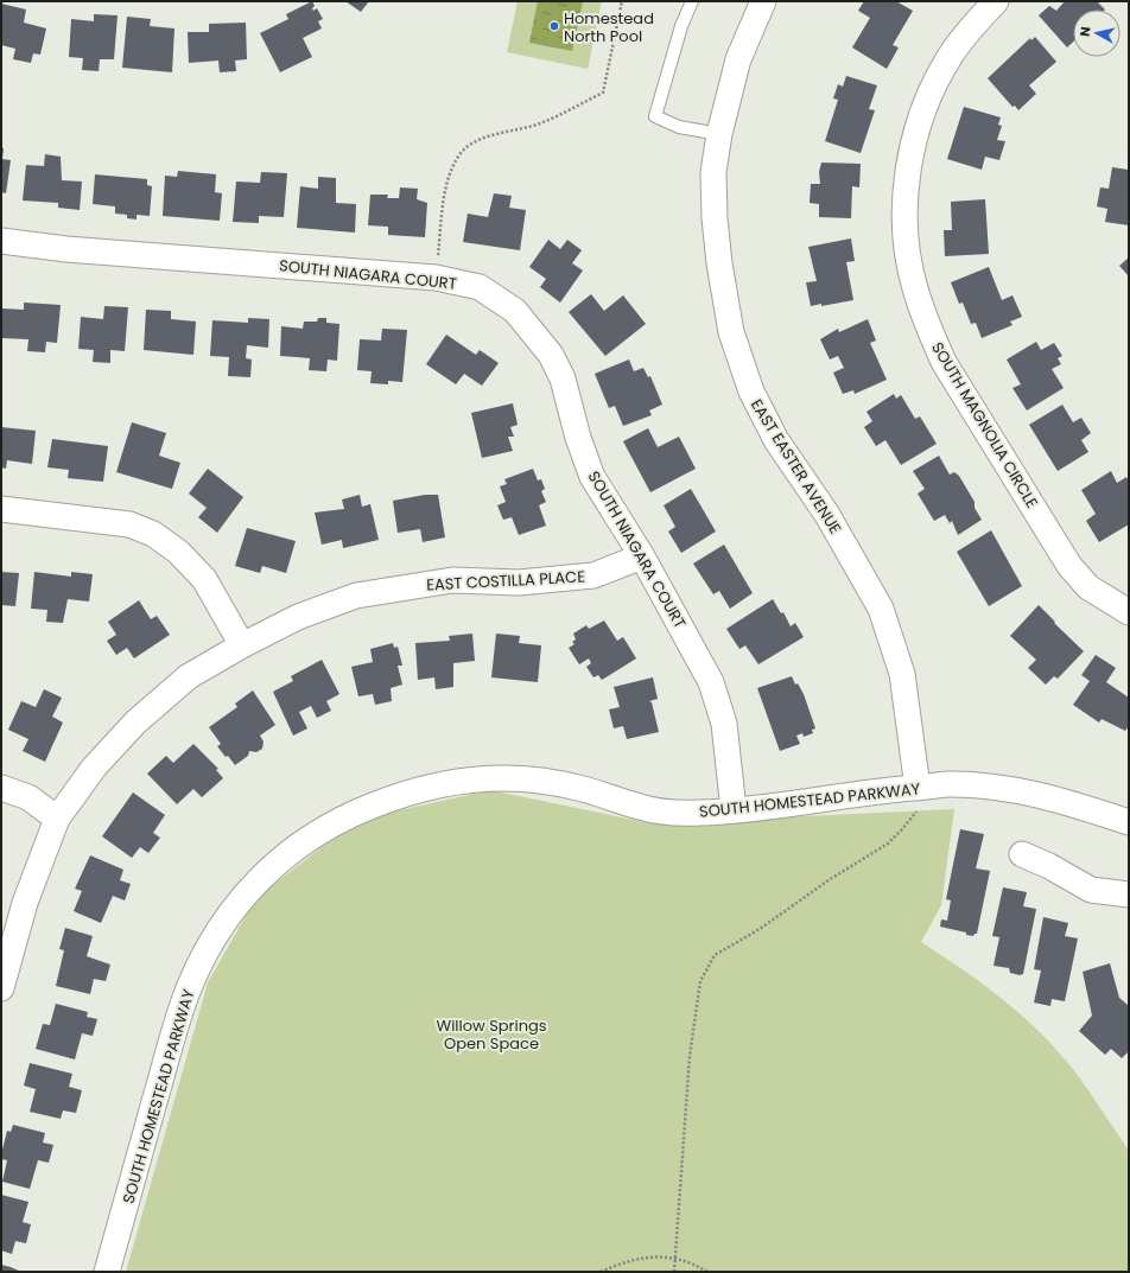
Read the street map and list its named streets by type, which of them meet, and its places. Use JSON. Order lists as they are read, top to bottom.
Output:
{
  "streets": {
    "street": [
      "SOUTH NIAGARA COURT",
      "SOUTH MAGNOLIA CIRCLE",
      "EAST EASTER AVENUE",
      "EAST COSTILLA PLACE",
      "SOUTH HOMESTEAD PARKWAY"
    ]
  },
  "crossings": [
    ["SOUTH NIAGARA COURT", "EAST COSTILLA PLACE"],
    ["SOUTH NIAGARA COURT", "SOUTH HOMESTEAD PARKWAY"],
    ["EAST EASTER AVENUE", "SOUTH HOMESTEAD PARKWAY"]
  ],
  "parks": ["Willow Springs Open Space"],
  "places": ["Homestead North Pool"],
  "north": "left"
}
